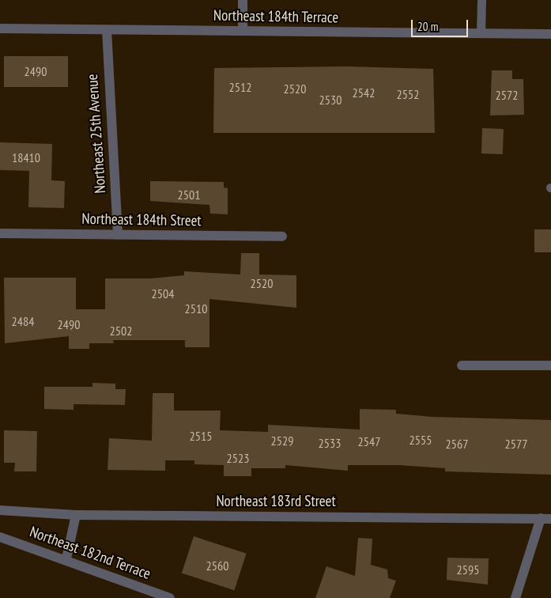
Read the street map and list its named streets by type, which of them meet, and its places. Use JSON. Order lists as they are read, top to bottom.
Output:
{
  "streets": {
    "street": [
      "Northeast 184th Terrace",
      "Northeast 25th Avenue",
      "Northeast 184th Street",
      "Northeast 183rd Street",
      "Northeast 182nd Terrace"
    ]
  },
  "crossings": [
    ["Northeast 184th Terrace", "Northeast 25th Avenue"],
    ["Northeast 25th Avenue", "Northeast 184th Street"]
  ],
  "house_numbers": [
    "2490",
    "2512",
    "2520",
    "2542",
    "2552",
    "2572",
    "2530",
    "18410",
    "2501",
    "2520",
    "2504",
    "2510",
    "2484",
    "2490",
    "2502",
    "2515",
    "2555",
    "2529",
    "2547",
    "2533",
    "2567",
    "2577",
    "2523",
    "2560",
    "2595"
  ],
  "scale_bar": "20 m"
}
